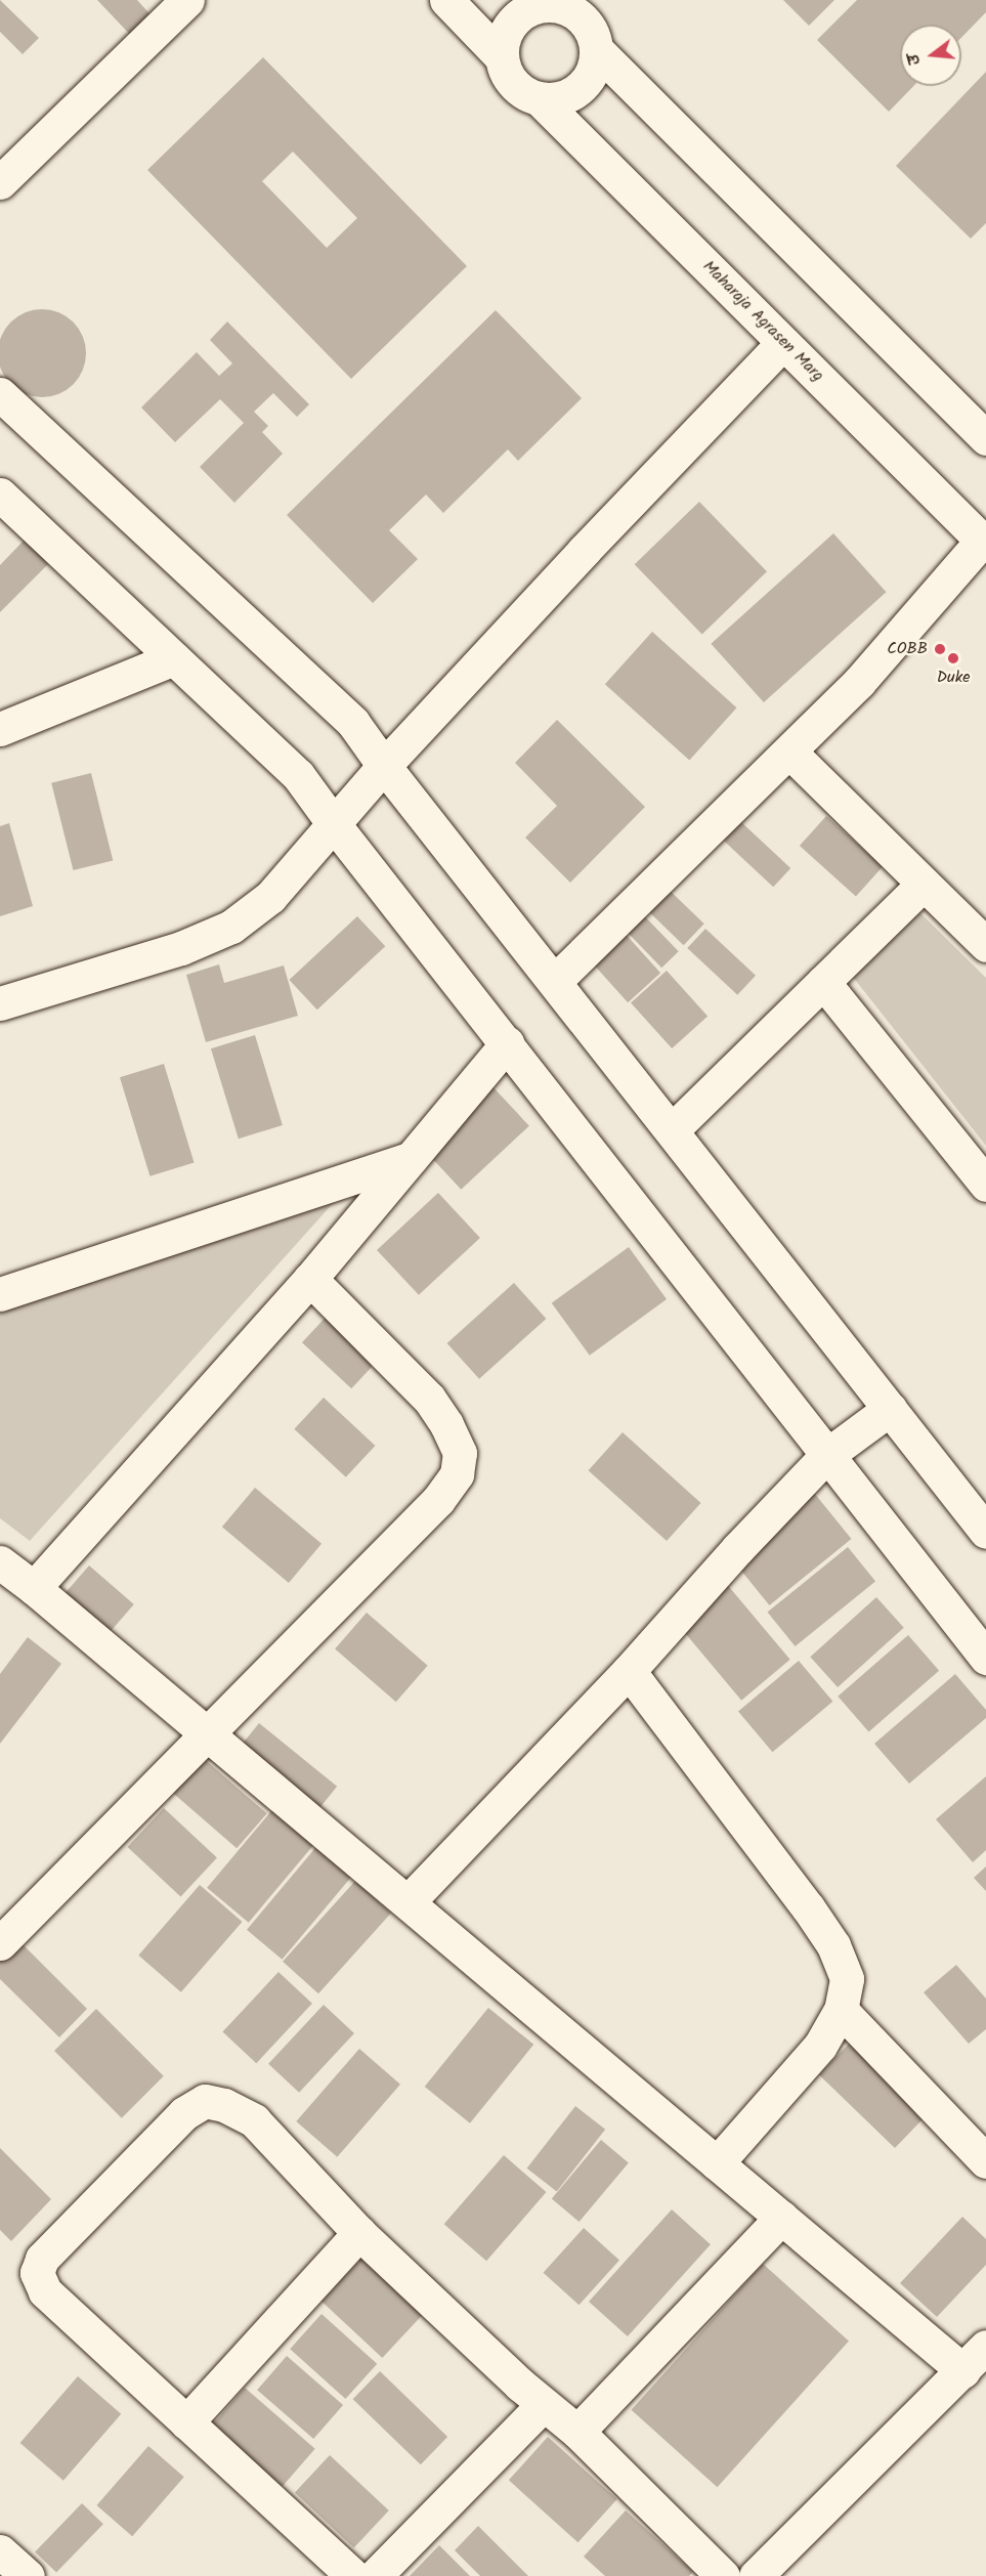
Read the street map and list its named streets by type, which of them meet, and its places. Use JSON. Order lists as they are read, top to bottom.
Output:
{
  "streets": {
    "street": ["Maharaja Agrasen Marg"]
  },
  "places": ["COBB", "Duke"],
  "north": "left"
}
